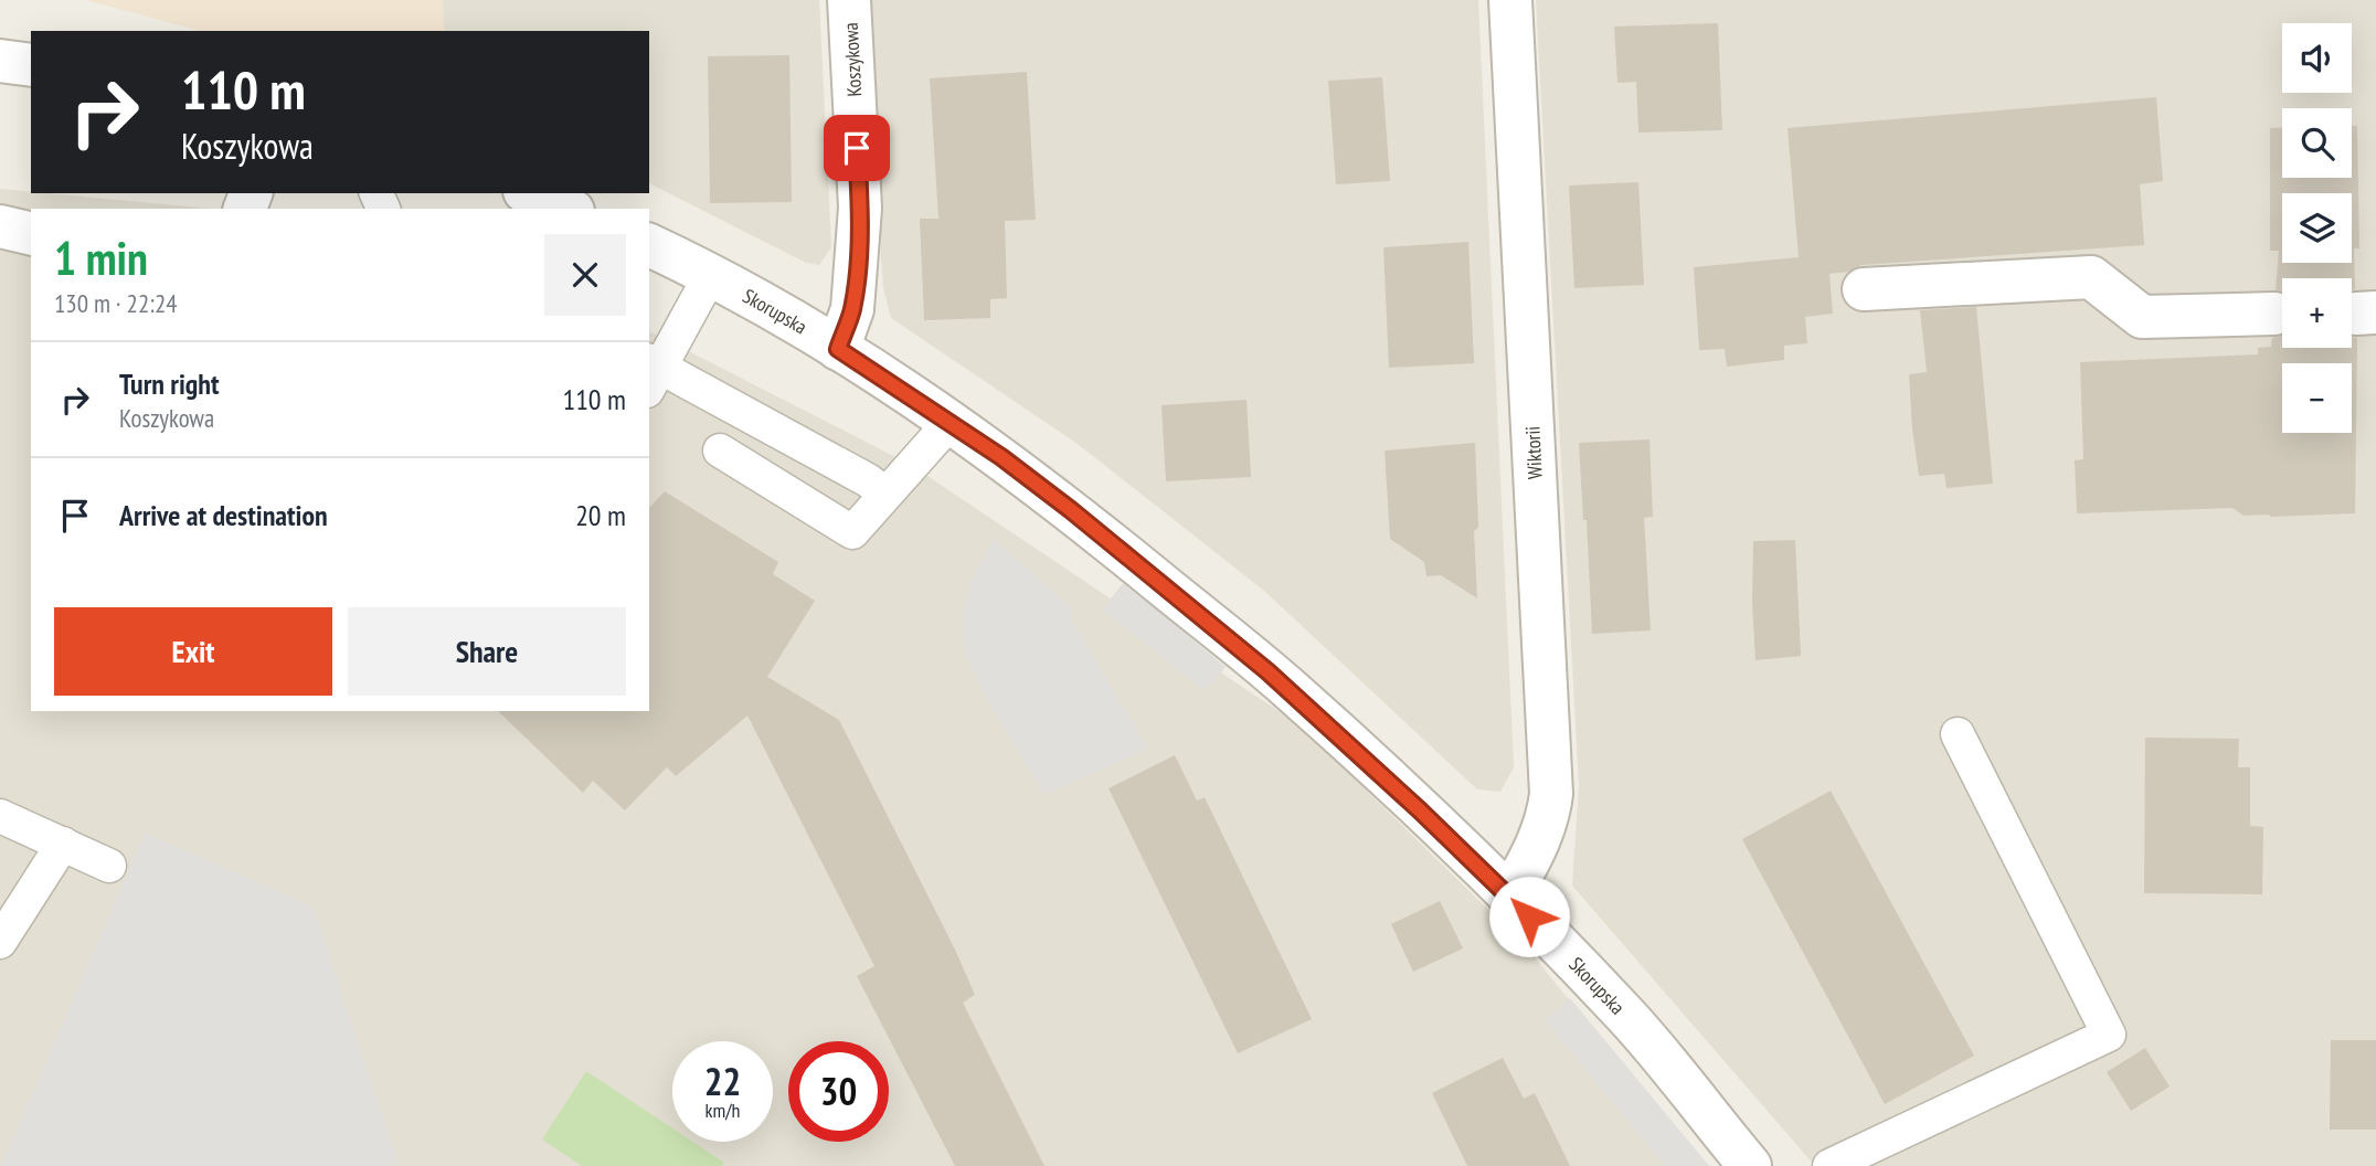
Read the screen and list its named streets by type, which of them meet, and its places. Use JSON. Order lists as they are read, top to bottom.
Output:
{
  "streets": {
    "street": ["Koszykowa", "Skorupska", "Wiktorii"]
  },
  "crossings": [
    ["Koszykowa", "Skorupska"],
    ["Skorupska", "Wiktorii"]
  ],
  "page": {
    "map_buttons": ["+", "−"],
    "turn": ["110 m", "Koszykowa"],
    "heading": ["1 min", "130 m · 22:24"],
    "list": [
      {
        "name": "Turn right",
        "note": "Koszykowa",
        "value": "110 m"
      },
      {
        "name": "Arrive at destination",
        "value": "20 m"
      }
    ],
    "buttons": ["Exit", "Share"],
    "speed": "22 km/h",
    "limit": "30"
  }
}
